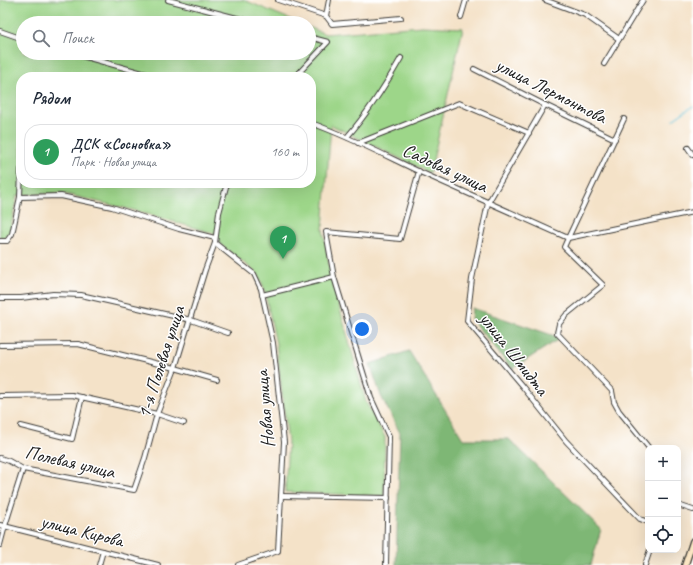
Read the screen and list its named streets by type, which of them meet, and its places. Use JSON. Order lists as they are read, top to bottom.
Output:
{
  "streets": {
    "street": [
      "улица Лермонтова",
      "Садовая улица",
      "улица Шмидта",
      "1-я Полевая улица",
      "Новая улица",
      "Полевая улица",
      "улица Кирова"
    ]
  },
  "crossings": [
    ["улица Лермонтова", "улица Шмидта"],
    ["Садовая улица", "улица Шмидта"],
    ["1-я Полевая улица", "Новая улица"],
    ["1-я Полевая улица", "Полевая улица"]
  ],
  "page": {
    "search": "Поиск",
    "heading": "Рядом",
    "list": [
      {
        "mark": "1",
        "name": "ДСК «Сосновка»",
        "note": "Парк · Новая улица",
        "value": "160 m"
      }
    ],
    "pins": "1",
    "map_buttons": ["+", "−"]
  }
}
